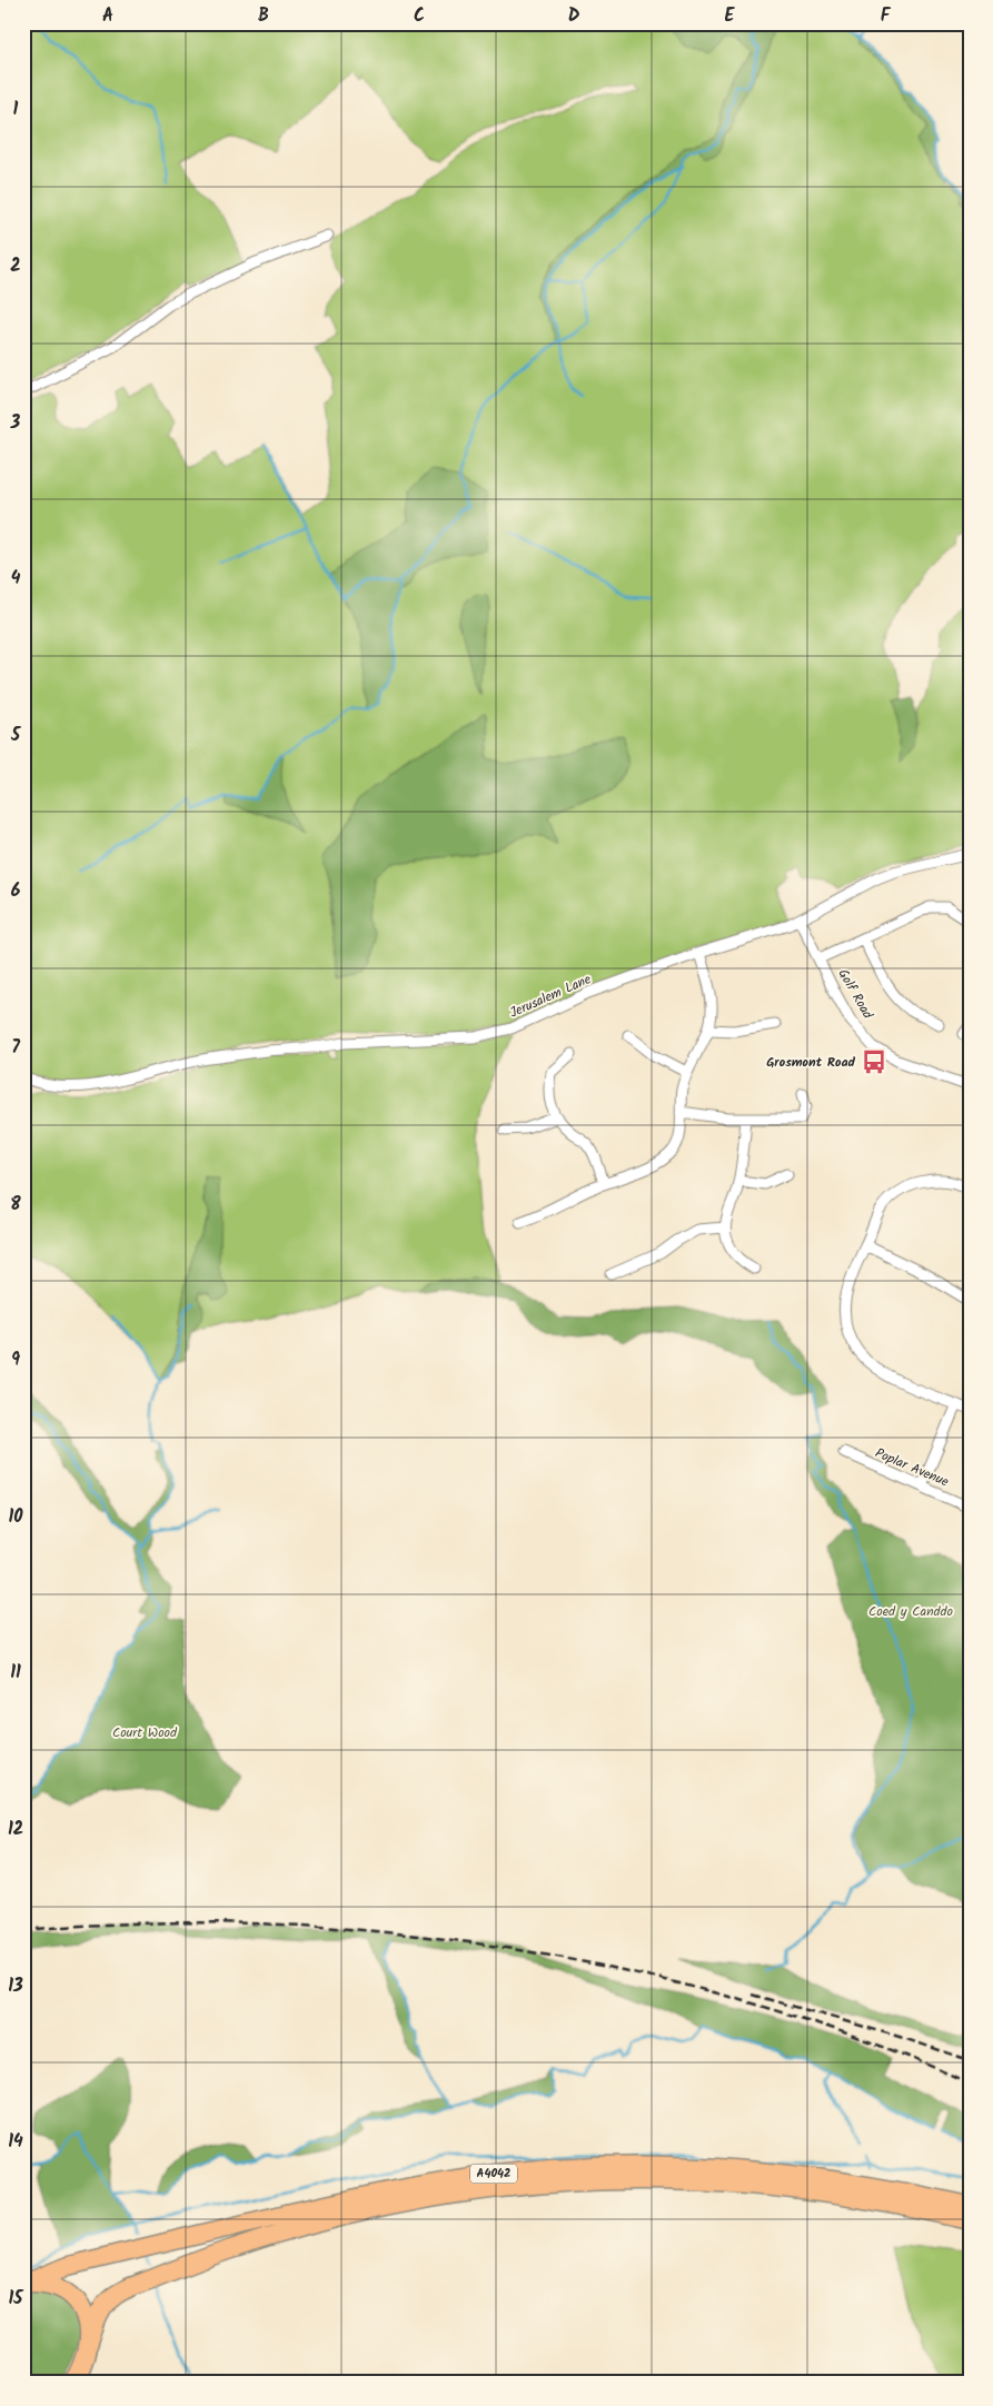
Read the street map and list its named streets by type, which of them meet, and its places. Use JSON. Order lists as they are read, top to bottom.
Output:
{
  "streets": {
    "highway": ["A4042"],
    "street": ["Golf Road", "Jerusalem Lane", "Poplar Avenue"]
  },
  "crossings": [
    ["Golf Road", "Jerusalem Lane"]
  ],
  "parks": ["Coed y Canddo", "Court Wood"],
  "places": {
    "bus stop": ["Grosmont Road"]
  },
  "grid": {
    "columns": [
      "A",
      "B",
      "C",
      "D",
      "E",
      "F"
    ],
    "rows": [
      "1",
      "2",
      "3",
      "4",
      "5",
      "6",
      "7",
      "8",
      "9",
      "10",
      "11",
      "12",
      "13",
      "14",
      "15"
    ]
  }
}
